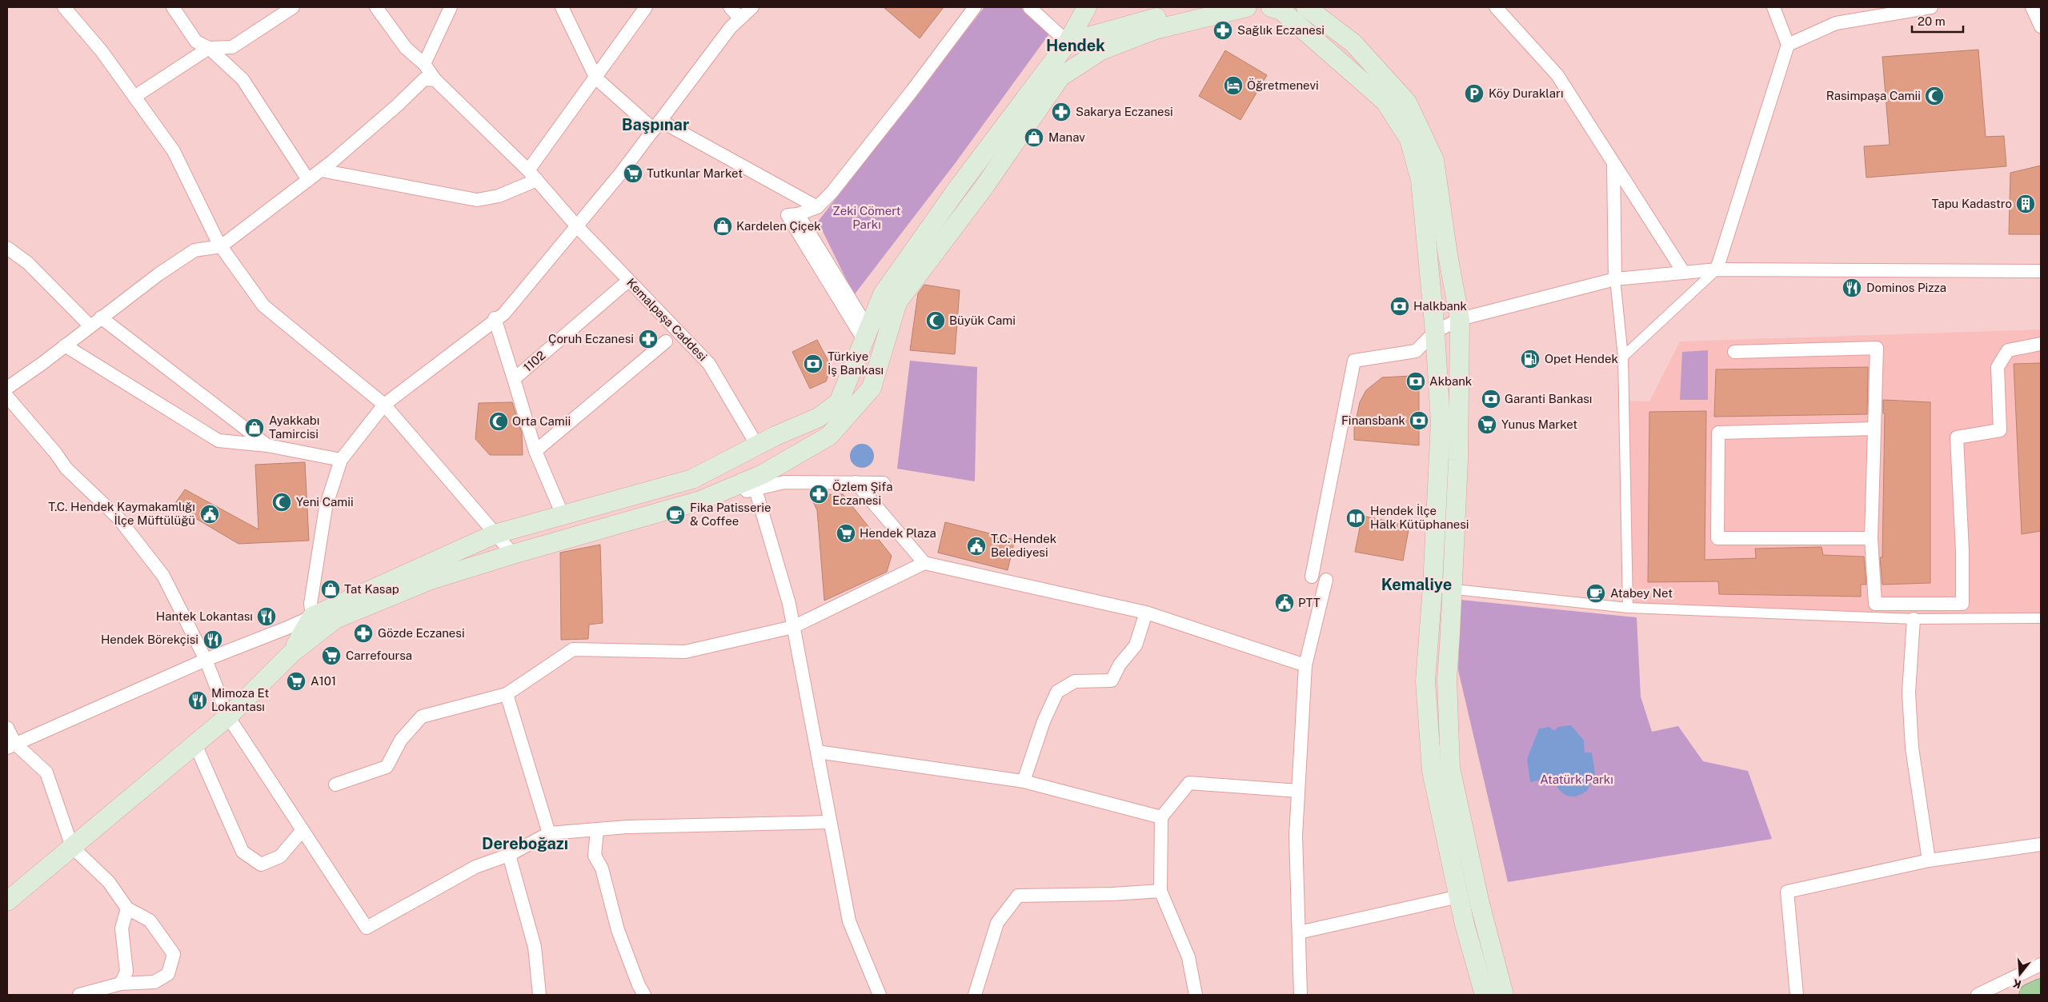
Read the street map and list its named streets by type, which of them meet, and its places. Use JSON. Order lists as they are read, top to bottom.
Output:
{
  "streets": {
    "street": ["Kemalpaşa Caddesi", "1102"]
  },
  "crossings": [
    ["Kemalpaşa Caddesi", "1102"]
  ],
  "districts": [
    "Hendek",
    "Başpınar",
    "Kemaliye",
    "Dereboğazı"
  ],
  "parks": ["Zeki Cömert Parkı", "Atatürk Parkı"],
  "places": {
    "pharmacy": [
      "Sağlık Eczanesi",
      "Sakarya Eczanesi",
      "Çoruh Eczanesi",
      "Özlem Şifa Eczanesi",
      "Gözde Eczanesi"
    ],
    "hotel": ["Öğretmenevi"],
    "parking": ["Köy Durakları"],
    "mosque": [
      "Rasimpaşa Camii",
      "Büyük Cami",
      "Orta Camii",
      "Yeni Camii"
    ],
    "shop": [
      "Manav",
      "Kardelen Çiçek",
      "Ayakkabı Tamircisi",
      "Tat Kasap"
    ],
    "supermarket": [
      "Tutkunlar Market",
      "Yunus Market",
      "Hendek Plaza",
      "Carrefoursa",
      "A101"
    ],
    "building": ["Tapu Kadastro"],
    "restaurant": [
      "Dominos Pizza",
      "Hantek Lokantası",
      "Hendek Börekçisi",
      "Mimoza Et Lokantası"
    ],
    "bank": [
      "Halkbank",
      "Türkiye İş Bankası",
      "Akbank",
      "Garanti Bankası",
      "Finansbank"
    ],
    "fuel station": ["Opet Hendek"],
    "public building": ["T.C. Hendek Kaymakamlığı İlçe Müftülüğü", "T.C. Hendek Belediyesi", "PTT"],
    "cafe": ["Fika Patisserie & Coffee", "Atabey Net"],
    "library": ["Hendek İlçe Halk Kütüphanesi"]
  },
  "scale_bar": "20 m",
  "north": "bottom"
}
